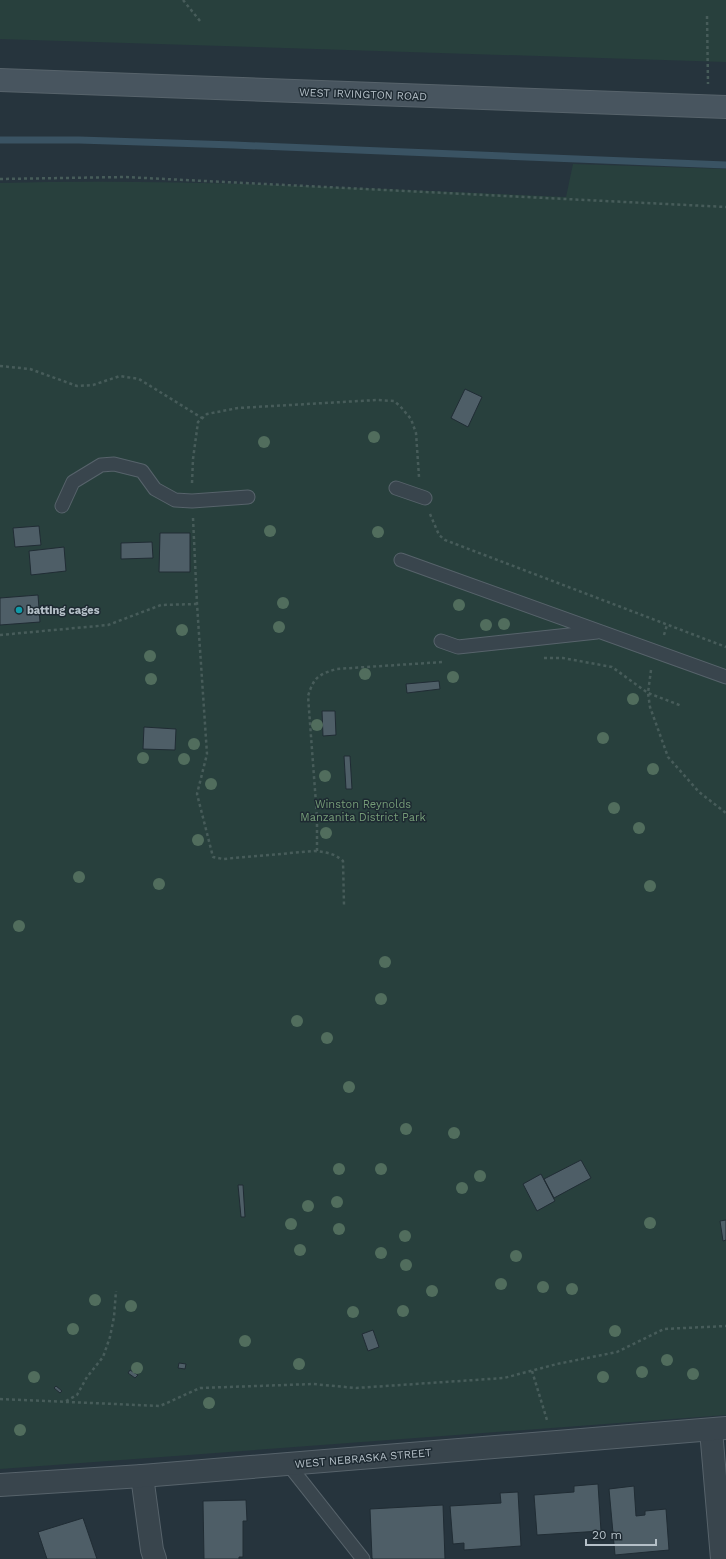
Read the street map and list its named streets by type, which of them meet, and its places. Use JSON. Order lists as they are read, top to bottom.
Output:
{
  "streets": {
    "main road": ["WEST IRVINGTON ROAD"],
    "street": ["WEST NEBRASKA STREET"]
  },
  "parks": ["Winston Reynolds Manzanita District Park"],
  "places": ["batting cages"],
  "scale_bar": "20 m"
}
